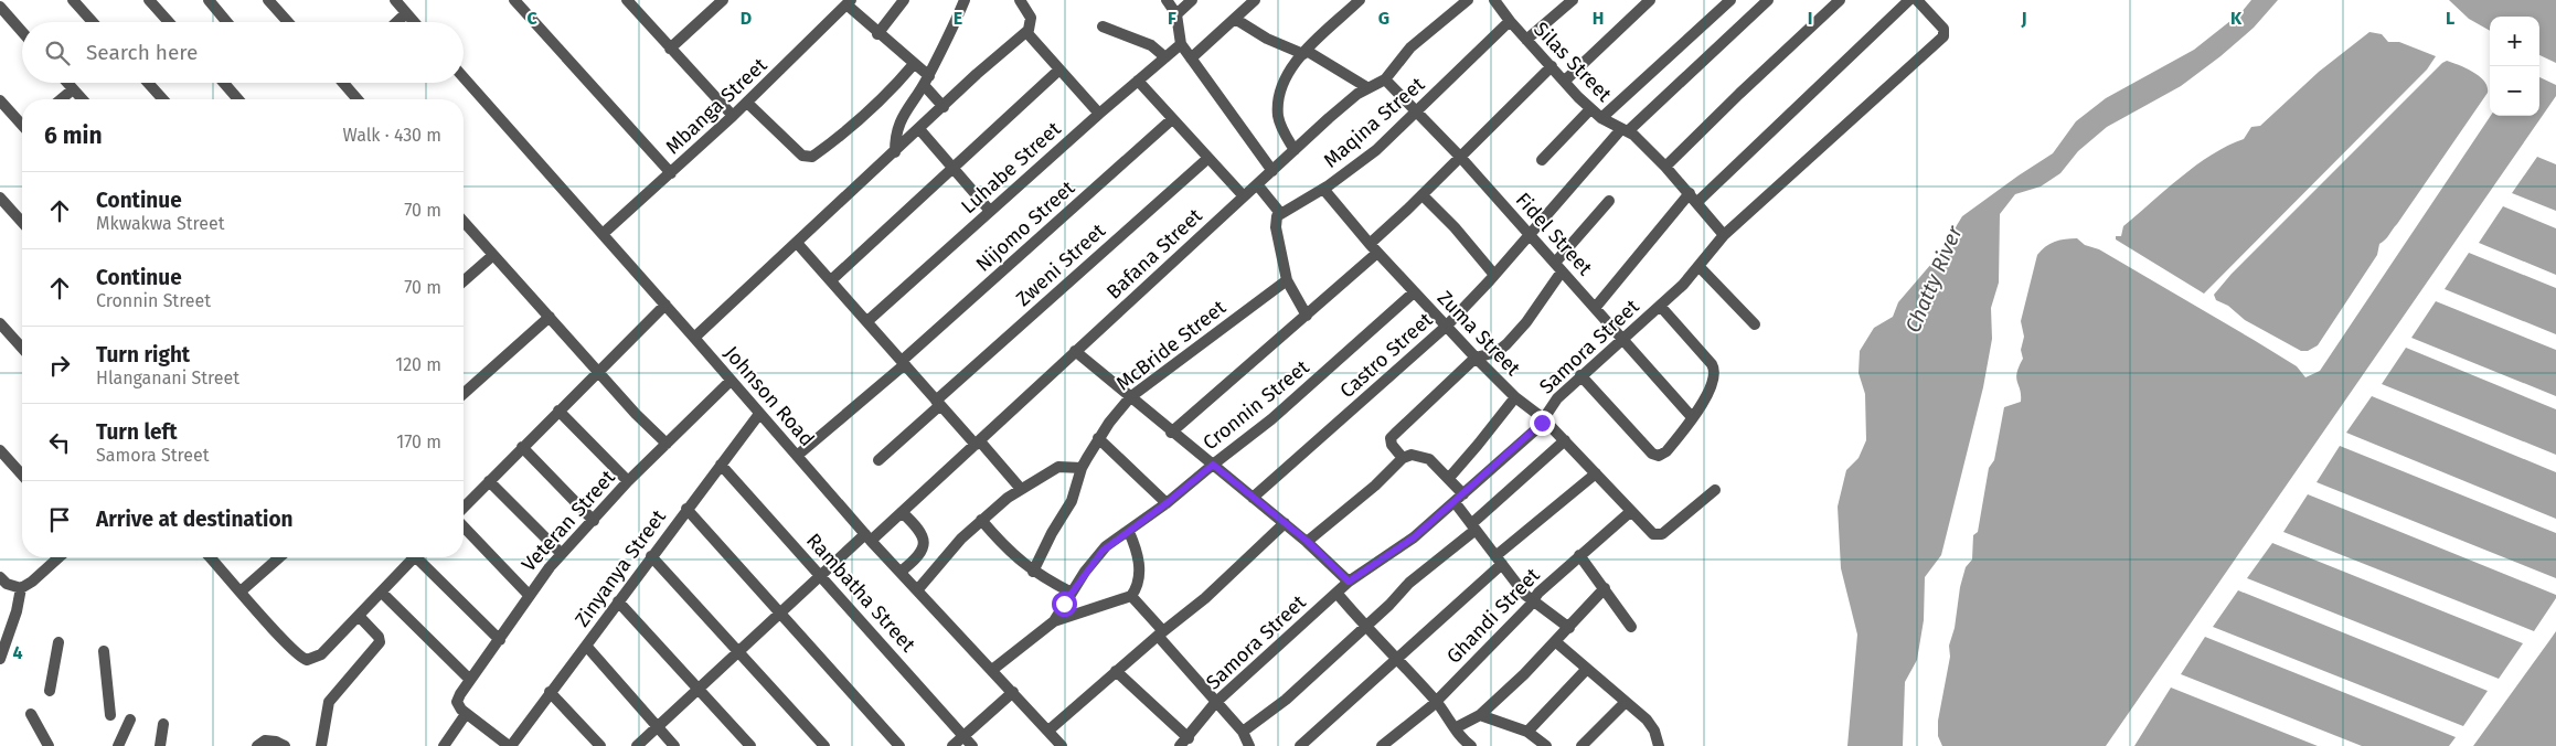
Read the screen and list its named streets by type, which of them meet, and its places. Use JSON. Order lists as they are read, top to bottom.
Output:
{
  "streets": {
    "street": [
      "Silas Street",
      "Mbanga Street",
      "Maqina Street",
      "Luhabe Street",
      "Nijomo Street",
      "Fidel Street",
      "Bafana Street",
      "Zweni Street",
      "Zuma Street",
      "McBride Street",
      "Samora Street",
      "Castro Street",
      "Johnson Road",
      "Cronnin Street",
      "Veteran Street",
      "Zinyanya Street",
      "Rambatha Street",
      "Ghandi Street"
    ]
  },
  "crossings": [
    ["Silas Street", "Maqina Street"],
    ["Silas Street", "Samora Street"],
    ["Silas Street", "Castro Street"],
    ["Mbanga Street", "Johnson Road"],
    ["Maqina Street", "Fidel Street"],
    ["Maqina Street", "Zuma Street"],
    ["Nijomo Street", "Johnson Road"],
    ["Fidel Street", "Bafana Street"],
    ["Fidel Street", "Samora Street"],
    ["Fidel Street", "Castro Street"],
    ["Bafana Street", "Johnson Road"],
    ["Bafana Street", "Rambatha Street"],
    ["Zuma Street", "Samora Street"],
    ["Zuma Street", "Castro Street"],
    ["Zuma Street", "Cronnin Street"],
    ["Zuma Street", "Ghandi Street"],
    ["Johnson Road", "Veteran Street"],
    ["Johnson Road", "Zinyanya Street"],
    ["Zinyanya Street", "Rambatha Street"]
  ],
  "water": ["Chatty River"],
  "page": {
    "map_buttons": ["+", "−"],
    "search": "Search here",
    "heading": ["6 min", "Walk · 430 m"],
    "list": [
      ["Continue", "Mkwakwa Street", "70 m"],
      ["Continue", "Cronnin Street", "70 m"],
      ["Turn right", "Hlanganani Street", "120 m"],
      ["Turn left", "Samora Street", "170 m"],
      "Arrive at destination"
    ]
  },
  "grid": {
    "columns": [
      "C",
      "D",
      "E",
      "F",
      "G",
      "H",
      "I",
      "J",
      "K",
      "L"
    ],
    "rows": ["4"]
  }
}
